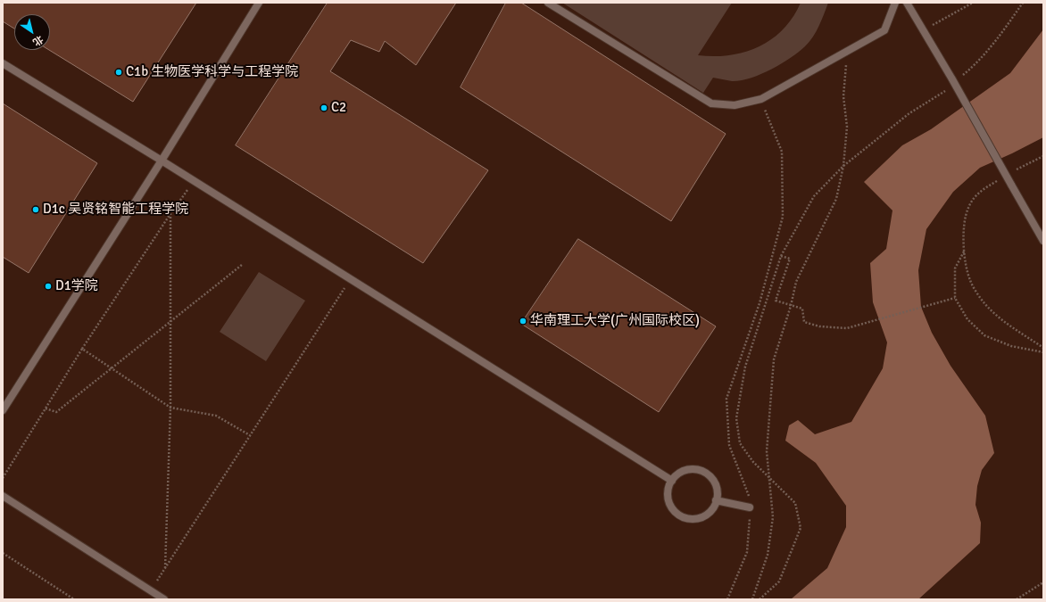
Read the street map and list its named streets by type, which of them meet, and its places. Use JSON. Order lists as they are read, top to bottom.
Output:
{
  "places": [
    "C1b 生物医学科学与工程学院",
    "C2",
    "D1c 吴贤铭智能工程学院",
    "D1学院",
    "华南理工大学(广州国际校区)"
  ],
  "north": "bottom right"
}
